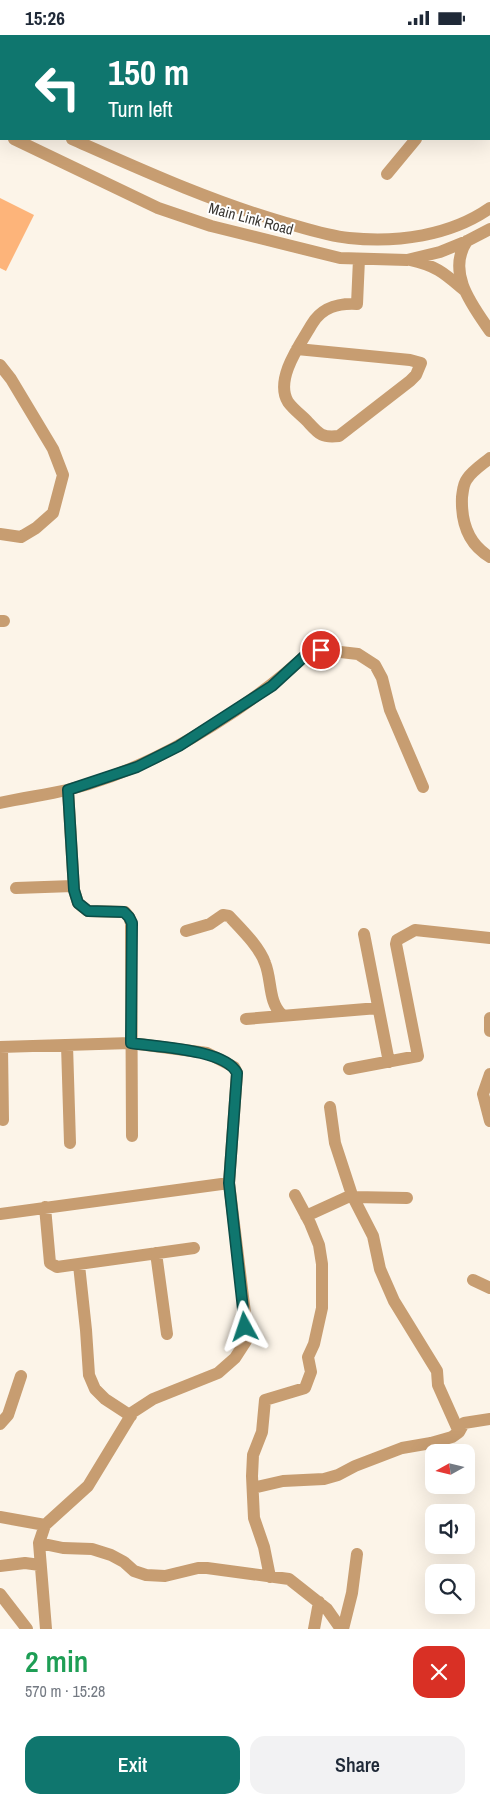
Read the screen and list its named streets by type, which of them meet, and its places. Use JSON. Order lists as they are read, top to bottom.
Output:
{
  "streets": {
    "street": ["Main Link Road"]
  },
  "north": "left",
  "page": {
    "status": "15:26",
    "turn": ["150 m", "Turn left"],
    "heading": ["2 min", "570 m · 15:28"],
    "buttons": ["Exit", "Share"]
  }
}
